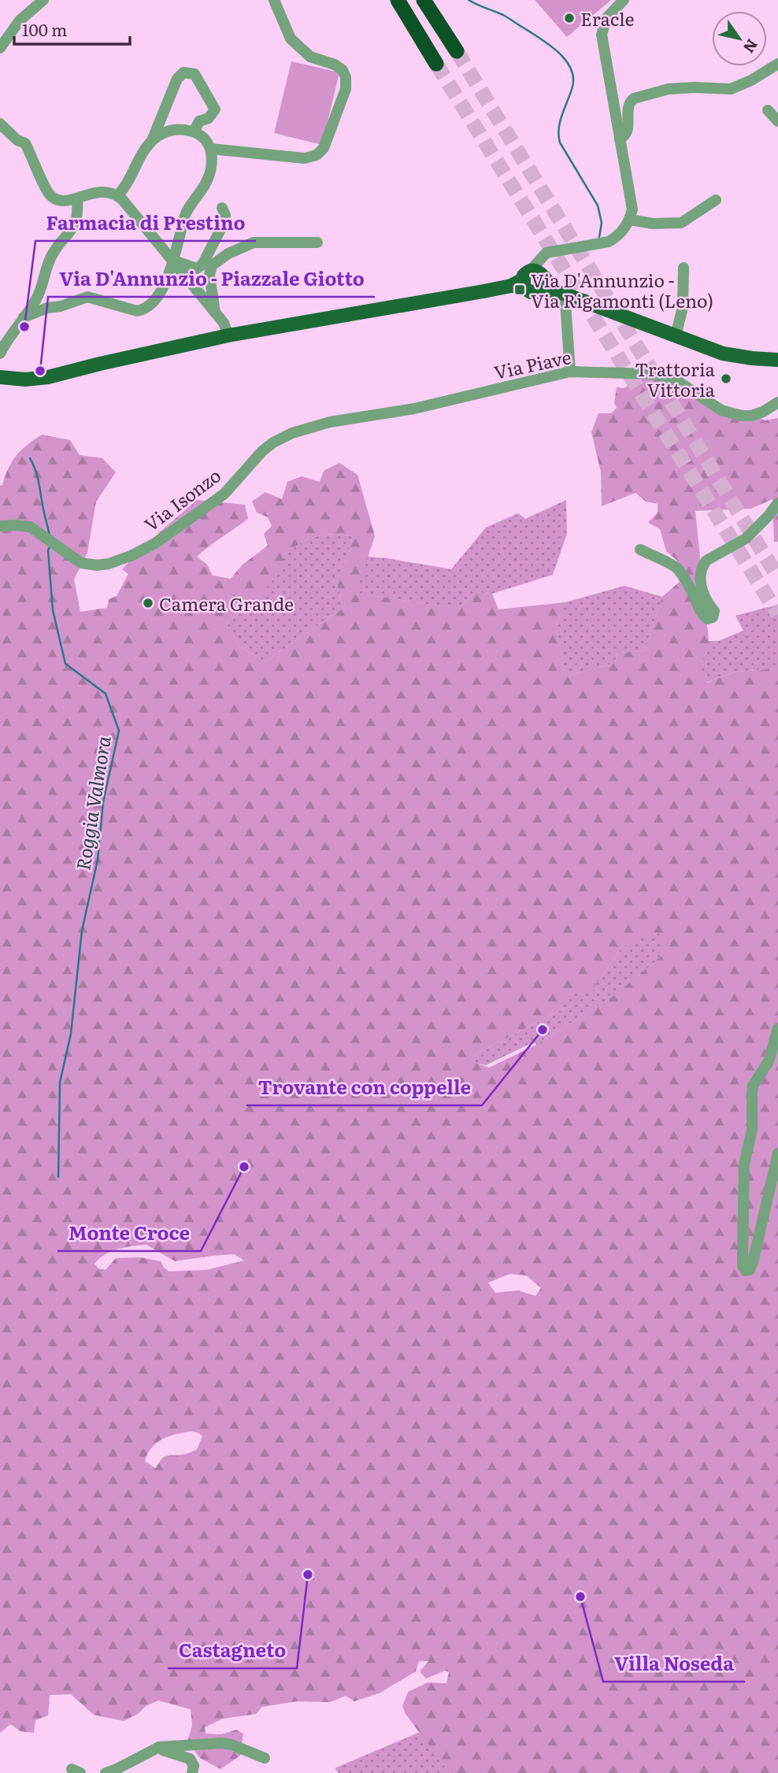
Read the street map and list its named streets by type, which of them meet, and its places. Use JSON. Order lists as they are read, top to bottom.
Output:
{
  "streets": {
    "street": ["Via Piave", "Via Isonzo"]
  },
  "crossings": [
    ["Via Piave", "Via Isonzo"]
  ],
  "water": ["Roggia Valmora"],
  "places": {
    "other": [
      "Eracle",
      "Farmacia di Prestino",
      "Via D'Annunzio - Piazzale Giotto",
      "Trattoria Vittoria",
      "Camera Grande",
      "Trovante con coppelle",
      "Monte Croce",
      "Castagneto",
      "Villa Noseda"
    ],
    "transit": ["Via D'Annunzio - Via Rigamonti (Leno)"]
  },
  "scale_bar": "100 m",
  "north": "bottom right"
}
